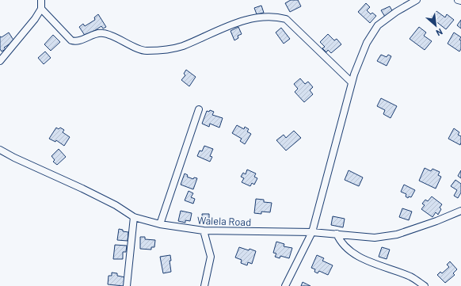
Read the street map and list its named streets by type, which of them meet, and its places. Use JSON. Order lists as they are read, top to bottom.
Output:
{
  "streets": {
    "street": ["Walela Road"]
  },
  "north": "bottom right"
}
